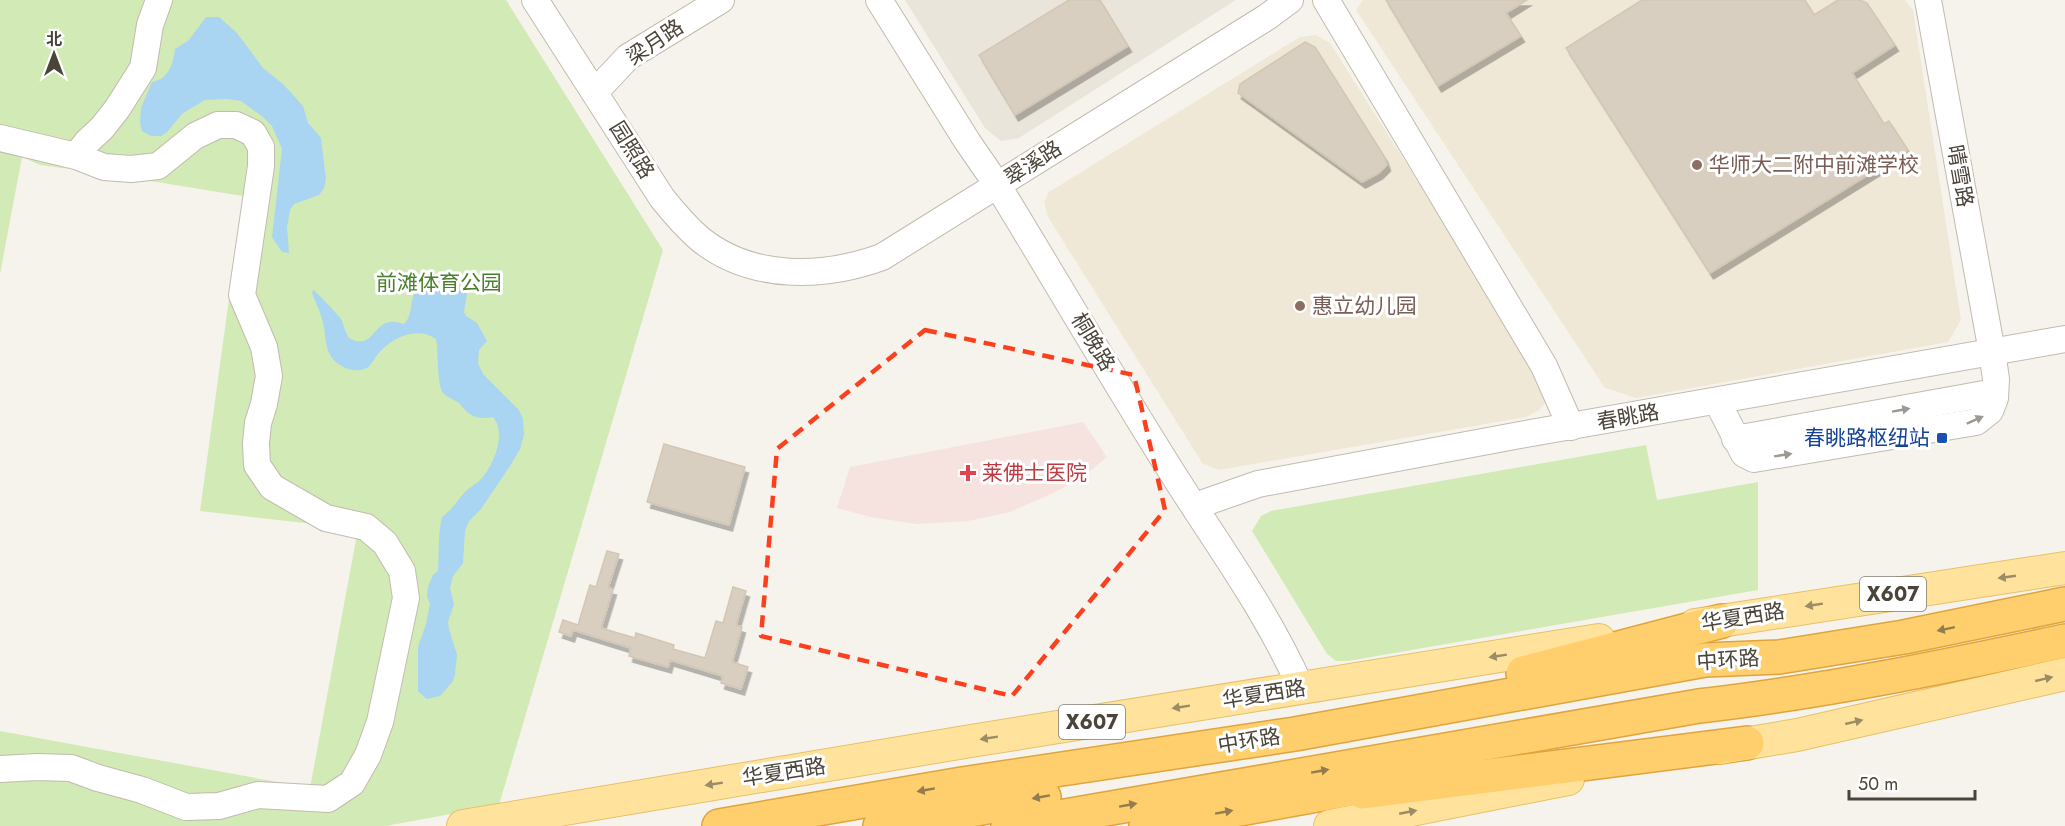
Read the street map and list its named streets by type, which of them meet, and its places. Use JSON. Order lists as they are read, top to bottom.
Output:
{
  "streets": {
    "highway": ["中环路"],
    "main road": ["X607", "华夏西路"],
    "street": [
      "梁月路",
      "园照路",
      "翠溪路",
      "晴雪路",
      "桐晚路",
      "春眺路"
    ]
  },
  "crossings": [
    ["梁月路", "园照路"],
    ["园照路", "翠溪路"],
    ["翠溪路", "桐晚路"],
    ["晴雪路", "春眺路"],
    ["桐晚路", "春眺路"],
    ["桐晚路", "华夏西路"]
  ],
  "parks": ["前滩体育公园"],
  "places": {
    "other": ["华师大二附中前滩学校", "惠立幼儿园"],
    "transit": ["春眺路枢纽站"],
    "health": ["莱佛士医院"]
  },
  "scale_bar": "50 m",
  "north": "top"
}
